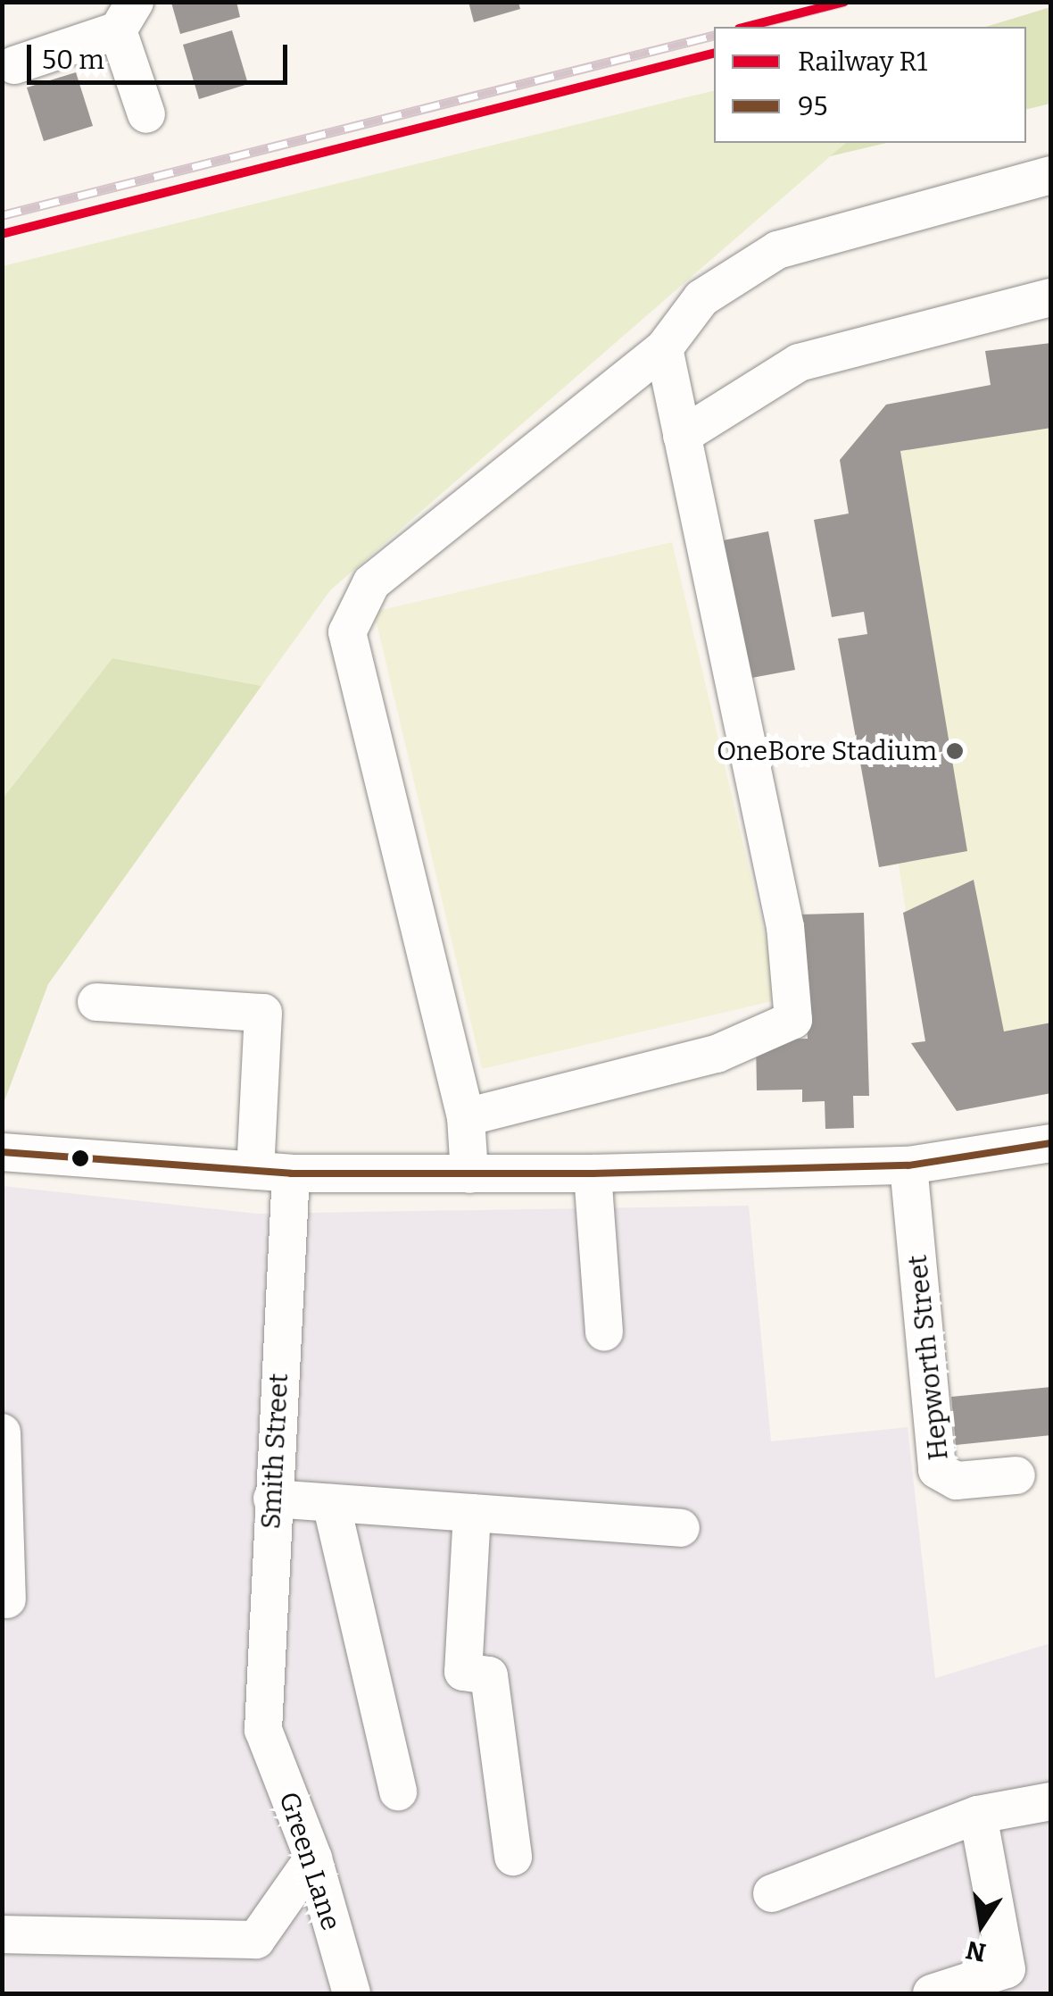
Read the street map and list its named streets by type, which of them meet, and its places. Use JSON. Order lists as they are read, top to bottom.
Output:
{
  "streets": {
    "street": ["Hepworth Street", "Smith Street", "Green Lane"]
  },
  "crossings": [
    ["Smith Street", "Green Lane"]
  ],
  "places": ["OneBore Stadium"],
  "lines": ["rail line R1", "transit line 95"],
  "legend": ["Railway R1", "95"],
  "scale_bar": "50 m",
  "north": "bottom"
}
